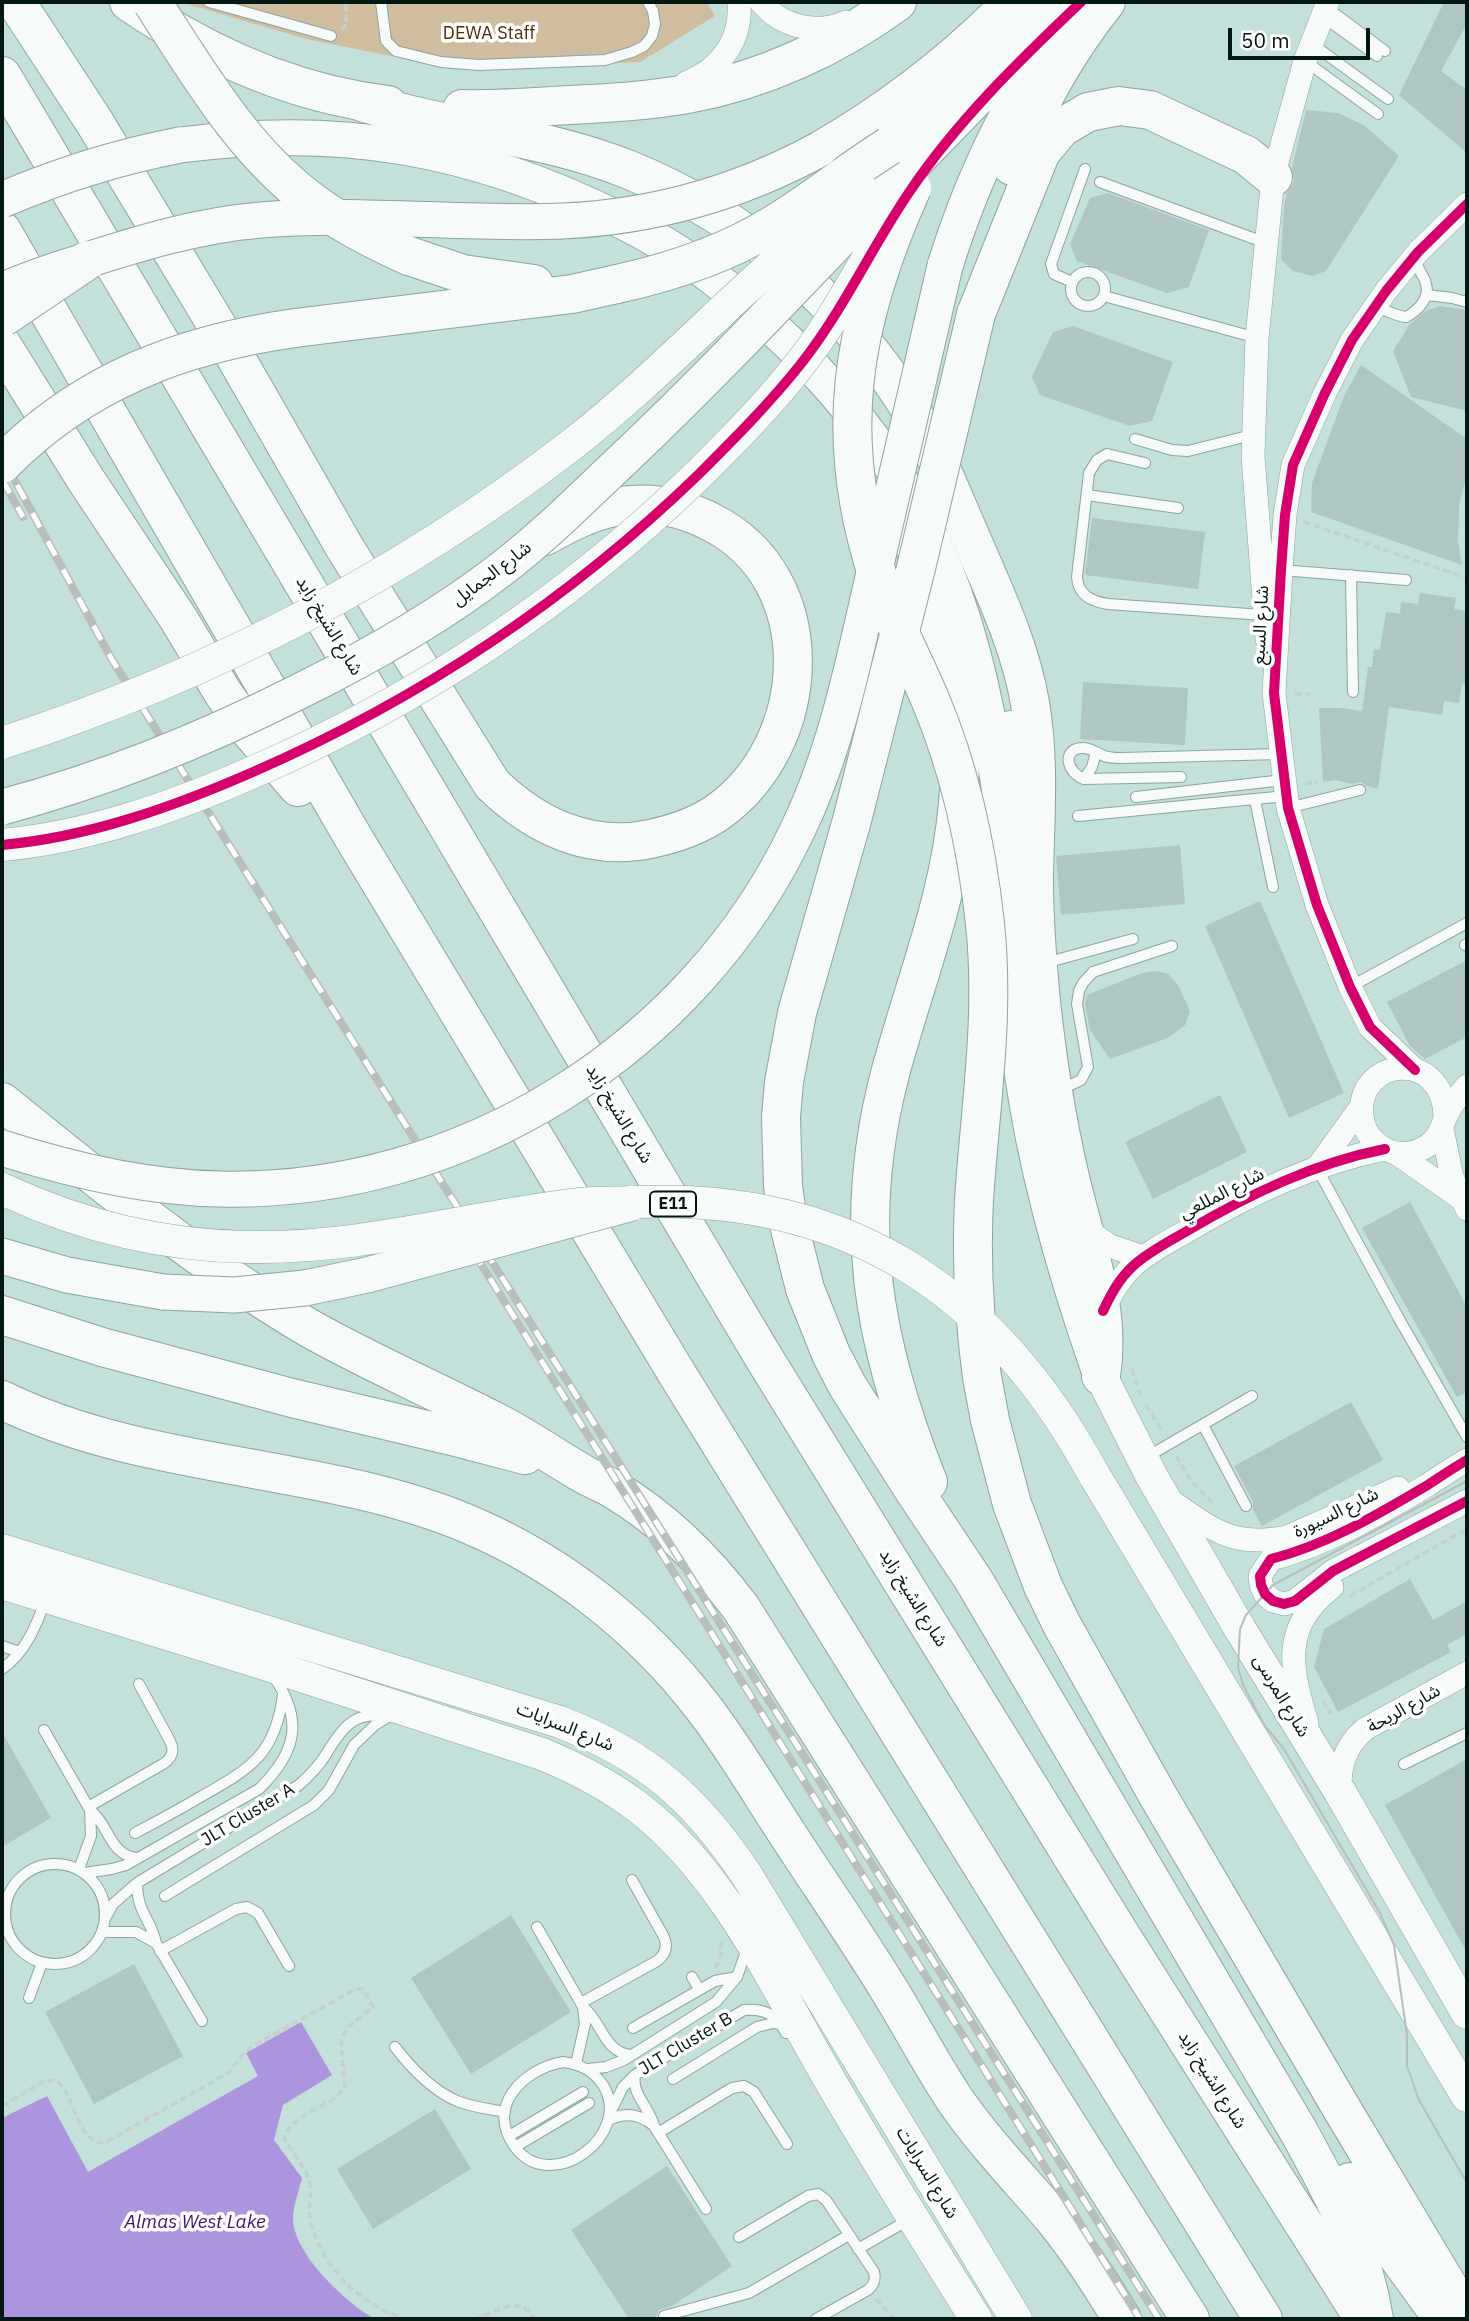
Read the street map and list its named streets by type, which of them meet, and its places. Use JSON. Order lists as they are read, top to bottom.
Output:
{
  "streets": {
    "highway": ["شارع الشيخ زايد", "E11"],
    "main road": ["شارع الجمايل", "شارع المرسى", "شارع السرايات"],
    "street": [
      "شارع السبع",
      "شارع المللعي",
      "شارع السيورة",
      "شارع الريحة"
    ],
    "lane": ["JLT Cluster A", "JLT Cluster B"]
  },
  "crossings": [
    ["شارع السبع", "شارع المللعي"],
    ["شارع السيورة", "شارع المرسى"],
    ["شارع المرسى", "شارع الريحة"],
    ["شارع السرايات", "JLT Cluster A"],
    ["شارع السرايات", "JLT Cluster B"]
  ],
  "water": ["Almas West Lake"],
  "parks": ["DEWA Staff"],
  "scale_bar": "50 m"
}
